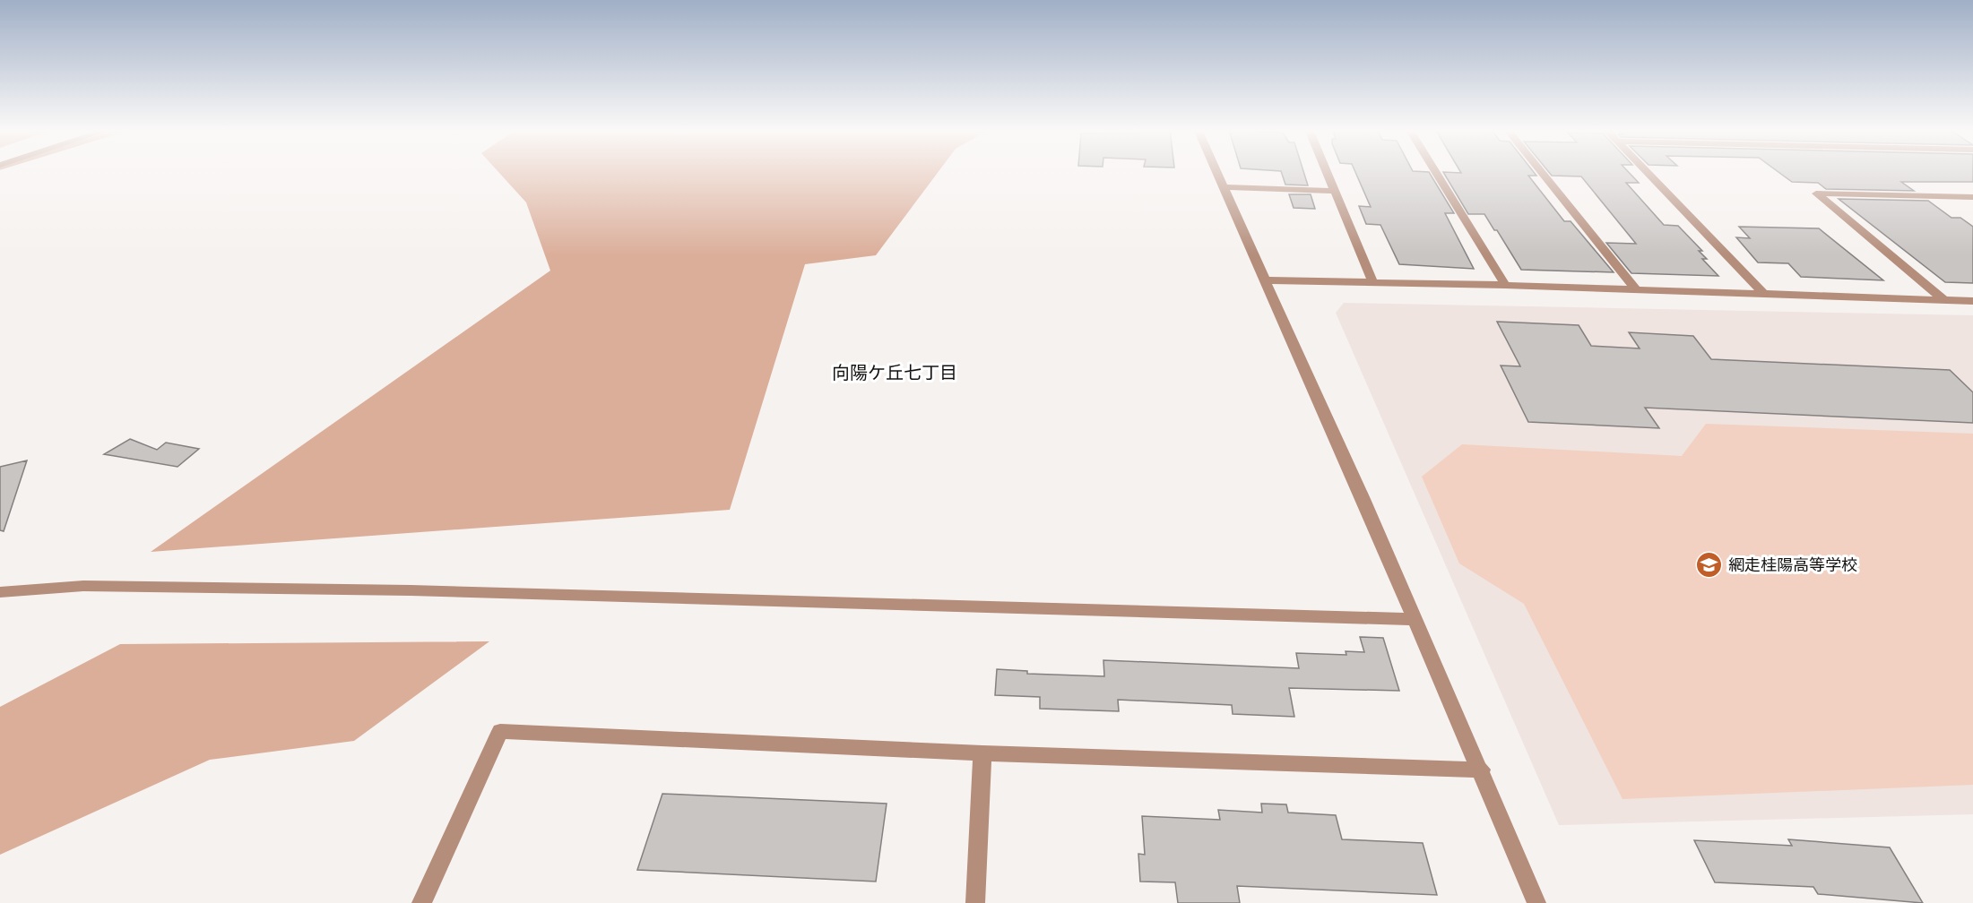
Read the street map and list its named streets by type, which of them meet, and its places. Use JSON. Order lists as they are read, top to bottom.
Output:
{
  "districts": ["向陽ケ丘七丁目"],
  "places": {
    "school or university": ["網走桂陽高等学校"]
  }
}
